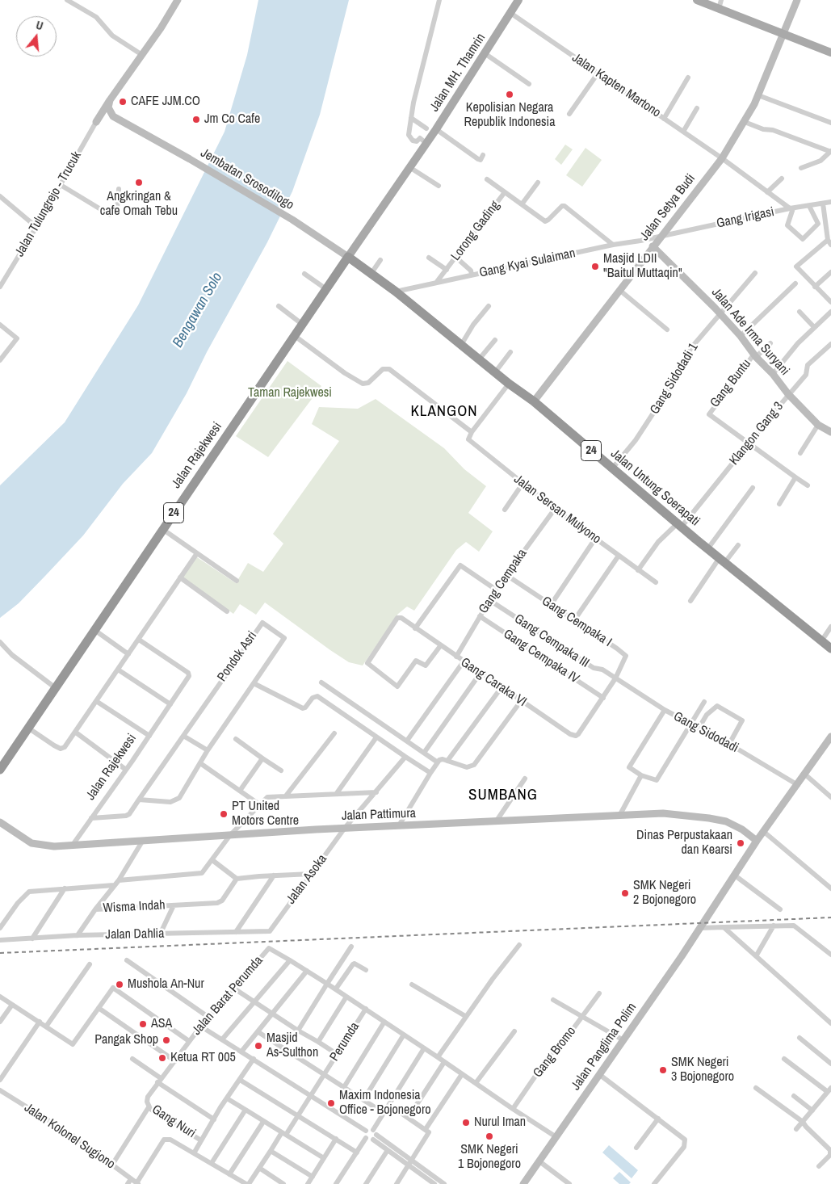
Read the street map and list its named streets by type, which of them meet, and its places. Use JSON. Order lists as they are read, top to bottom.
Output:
{
  "streets": {
    "highway": ["24", "Jalan Rajekwesi", "Jalan Untung Soerapati"],
    "main road": ["Jalan MH. Thamrin"],
    "street": [
      "Jalan Kapten Martono",
      "Jembatan Srosodilogo",
      "Jalan Tulungrejo - Trucuk",
      "Jalan Setya Budi",
      "Gang Irigasi",
      "Lorong Gading",
      "Gang Kyai Sulaiman",
      "Jalan Ade Irma Suryani",
      "Gang Sidodadi 1",
      "Gang Buntu",
      "Klangon Gang 3",
      "Jalan Sersan Mulyono",
      "Gang Cempaka",
      "Gang Cempaka I",
      "Gang Cempaka III",
      "Pondok Asri",
      "Gang Cempaka IV",
      "Gang Caraka VI",
      "Gang Sidodadi",
      "Jalan Pattimura",
      "Jalan Asoka",
      "Wisma Indah",
      "Jalan Dahlia",
      "Jalan Barat Perumda",
      "Perumda",
      "Jalan Panglima Polim",
      "Gang Bromo",
      "Gang Nuri",
      "Jalan Kolonel Sugiono"
    ]
  },
  "crossings": [
    ["Jalan MH. Thamrin", "Jalan Kapten Martono"],
    ["Jalan MH. Thamrin", "Jembatan Srosodilogo"],
    ["Jalan MH. Thamrin", "Jalan Rajekwesi"],
    ["Jalan MH. Thamrin", "Jalan Untung Soerapati"],
    ["Jalan Kapten Martono", "Jalan Setya Budi"],
    ["Jalan Kapten Martono", "Gang Irigasi"],
    ["Jembatan Srosodilogo", "Jalan Rajekwesi"],
    ["Jembatan Srosodilogo", "Jalan Untung Soerapati"],
    ["Jalan Setya Budi", "Gang Irigasi"],
    ["Jalan Setya Budi", "Gang Kyai Sulaiman"],
    ["Jalan Setya Budi", "Jalan Ade Irma Suryani"],
    ["Jalan Setya Budi", "Jalan Untung Soerapati"],
    ["Gang Irigasi", "Gang Kyai Sulaiman"],
    ["Lorong Gading", "Gang Kyai Sulaiman"],
    ["Gang Kyai Sulaiman", "Jalan Untung Soerapati"],
    ["Jalan Ade Irma Suryani", "Gang Sidodadi 1"],
    ["Jalan Ade Irma Suryani", "Gang Buntu"],
    ["Jalan Ade Irma Suryani", "Klangon Gang 3"],
    ["Gang Sidodadi 1", "Jalan Untung Soerapati"],
    ["Gang Buntu", "Klangon Gang 3"],
    ["Klangon Gang 3", "Jalan Untung Soerapati"],
    ["Klangon Gang 3", "Jalan Sersan Mulyono"],
    ["Jalan Rajekwesi", "Jalan Untung Soerapati"],
    ["Jalan Rajekwesi", "Jalan Pattimura"],
    ["Jalan Sersan Mulyono", "Gang Cempaka"],
    ["Gang Cempaka", "Gang Cempaka I"],
    ["Gang Cempaka", "Gang Cempaka III"],
    ["Gang Cempaka", "Gang Cempaka IV"],
    ["Gang Cempaka", "Gang Caraka VI"],
    ["Gang Cempaka I", "Gang Cempaka III"],
    ["Gang Cempaka I", "Gang Caraka VI"],
    ["Gang Cempaka I", "Gang Sidodadi"],
    ["Gang Cempaka III", "Gang Caraka VI"],
    ["Gang Cempaka III", "Gang Sidodadi"],
    ["Gang Cempaka IV", "Gang Caraka VI"],
    ["Gang Caraka VI", "Gang Sidodadi"],
    ["Jalan Pattimura", "Jalan Asoka"],
    ["Jalan Pattimura", "Jalan Panglima Polim"],
    ["Jalan Asoka", "Jalan Dahlia"],
    ["Wisma Indah", "Jalan Dahlia"],
    ["Jalan Barat Perumda", "Gang Nuri"]
  ],
  "districts": ["KLANGON", "SUMBANG"],
  "water": ["Bengawan Solo"],
  "parks": ["Taman Rajekwesi"],
  "places": [
    "Kepolisian Negara Republik Indonesia",
    "CAFE JJM.CO",
    "Jm Co Cafe",
    "Angkringan & cafe Omah Tebu",
    "Masjid LDII \"Baitul Muttaqin\"",
    "PT United Motors Centre",
    "Dinas Perpustakaan dan Kearsi",
    "SMK Negeri 2 Bojonegoro",
    "Mushola An-Nur",
    "ASA",
    "Pangak Shop",
    "Masjid As-Sulthon",
    "Ketua RT 005",
    "SMK Negeri 3 Bojonegoro",
    "Maxim Indonesia Office - Bojonegoro",
    "Nurul Iman",
    "SMK Negeri 1 Bojonegoro"
  ],
  "north": "top"
}
